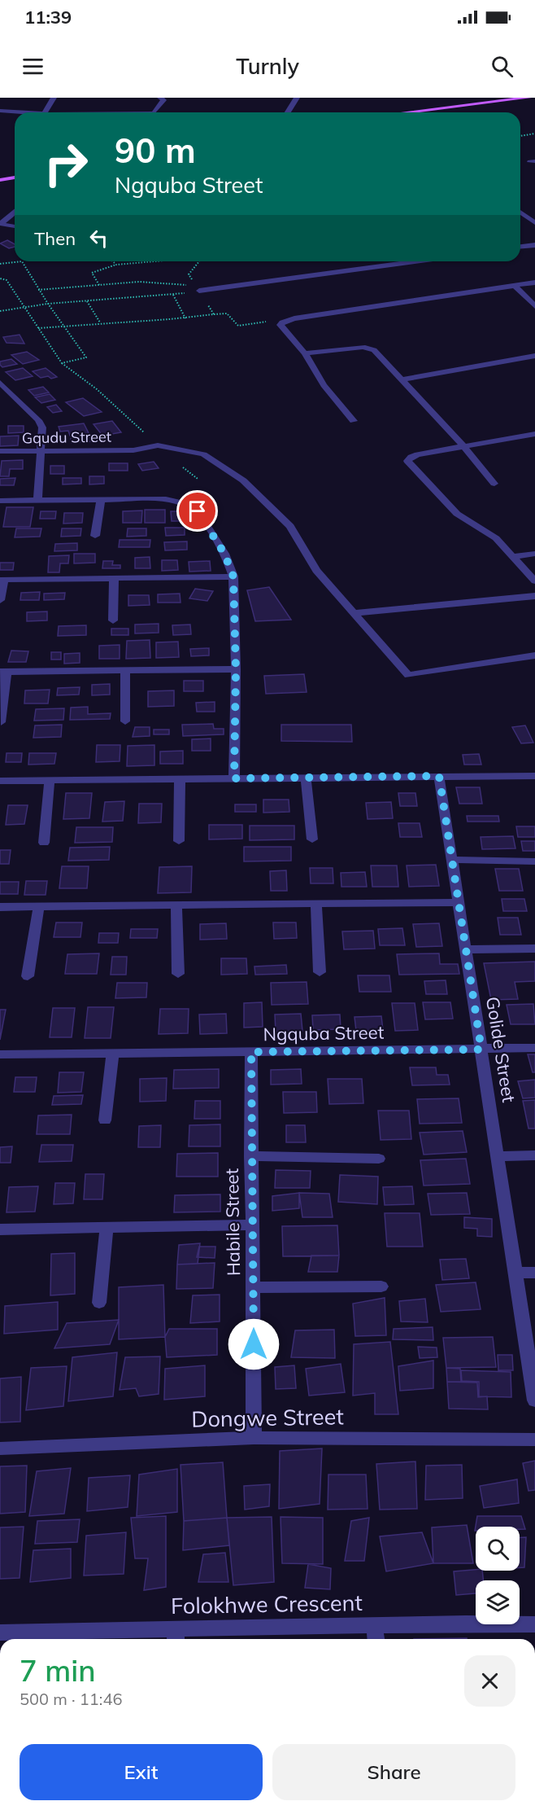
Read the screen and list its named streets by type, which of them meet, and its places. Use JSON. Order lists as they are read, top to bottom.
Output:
{
  "streets": {
    "street": [
      "Gqudu Street",
      "Ngquba Street",
      "Golide Street",
      "Habile Street",
      "Dongwe Street",
      "Folokhwe Crescent"
    ]
  },
  "crossings": [
    ["Ngquba Street", "Golide Street"],
    ["Ngquba Street", "Habile Street"],
    ["Habile Street", "Dongwe Street"]
  ],
  "page": {
    "status": "11:39",
    "header": "Turnly",
    "turn": ["90 m", "Ngquba Street"],
    "then": "Then",
    "heading": ["7 min", "500 m · 11:46"],
    "buttons": ["Exit", "Share"]
  }
}
